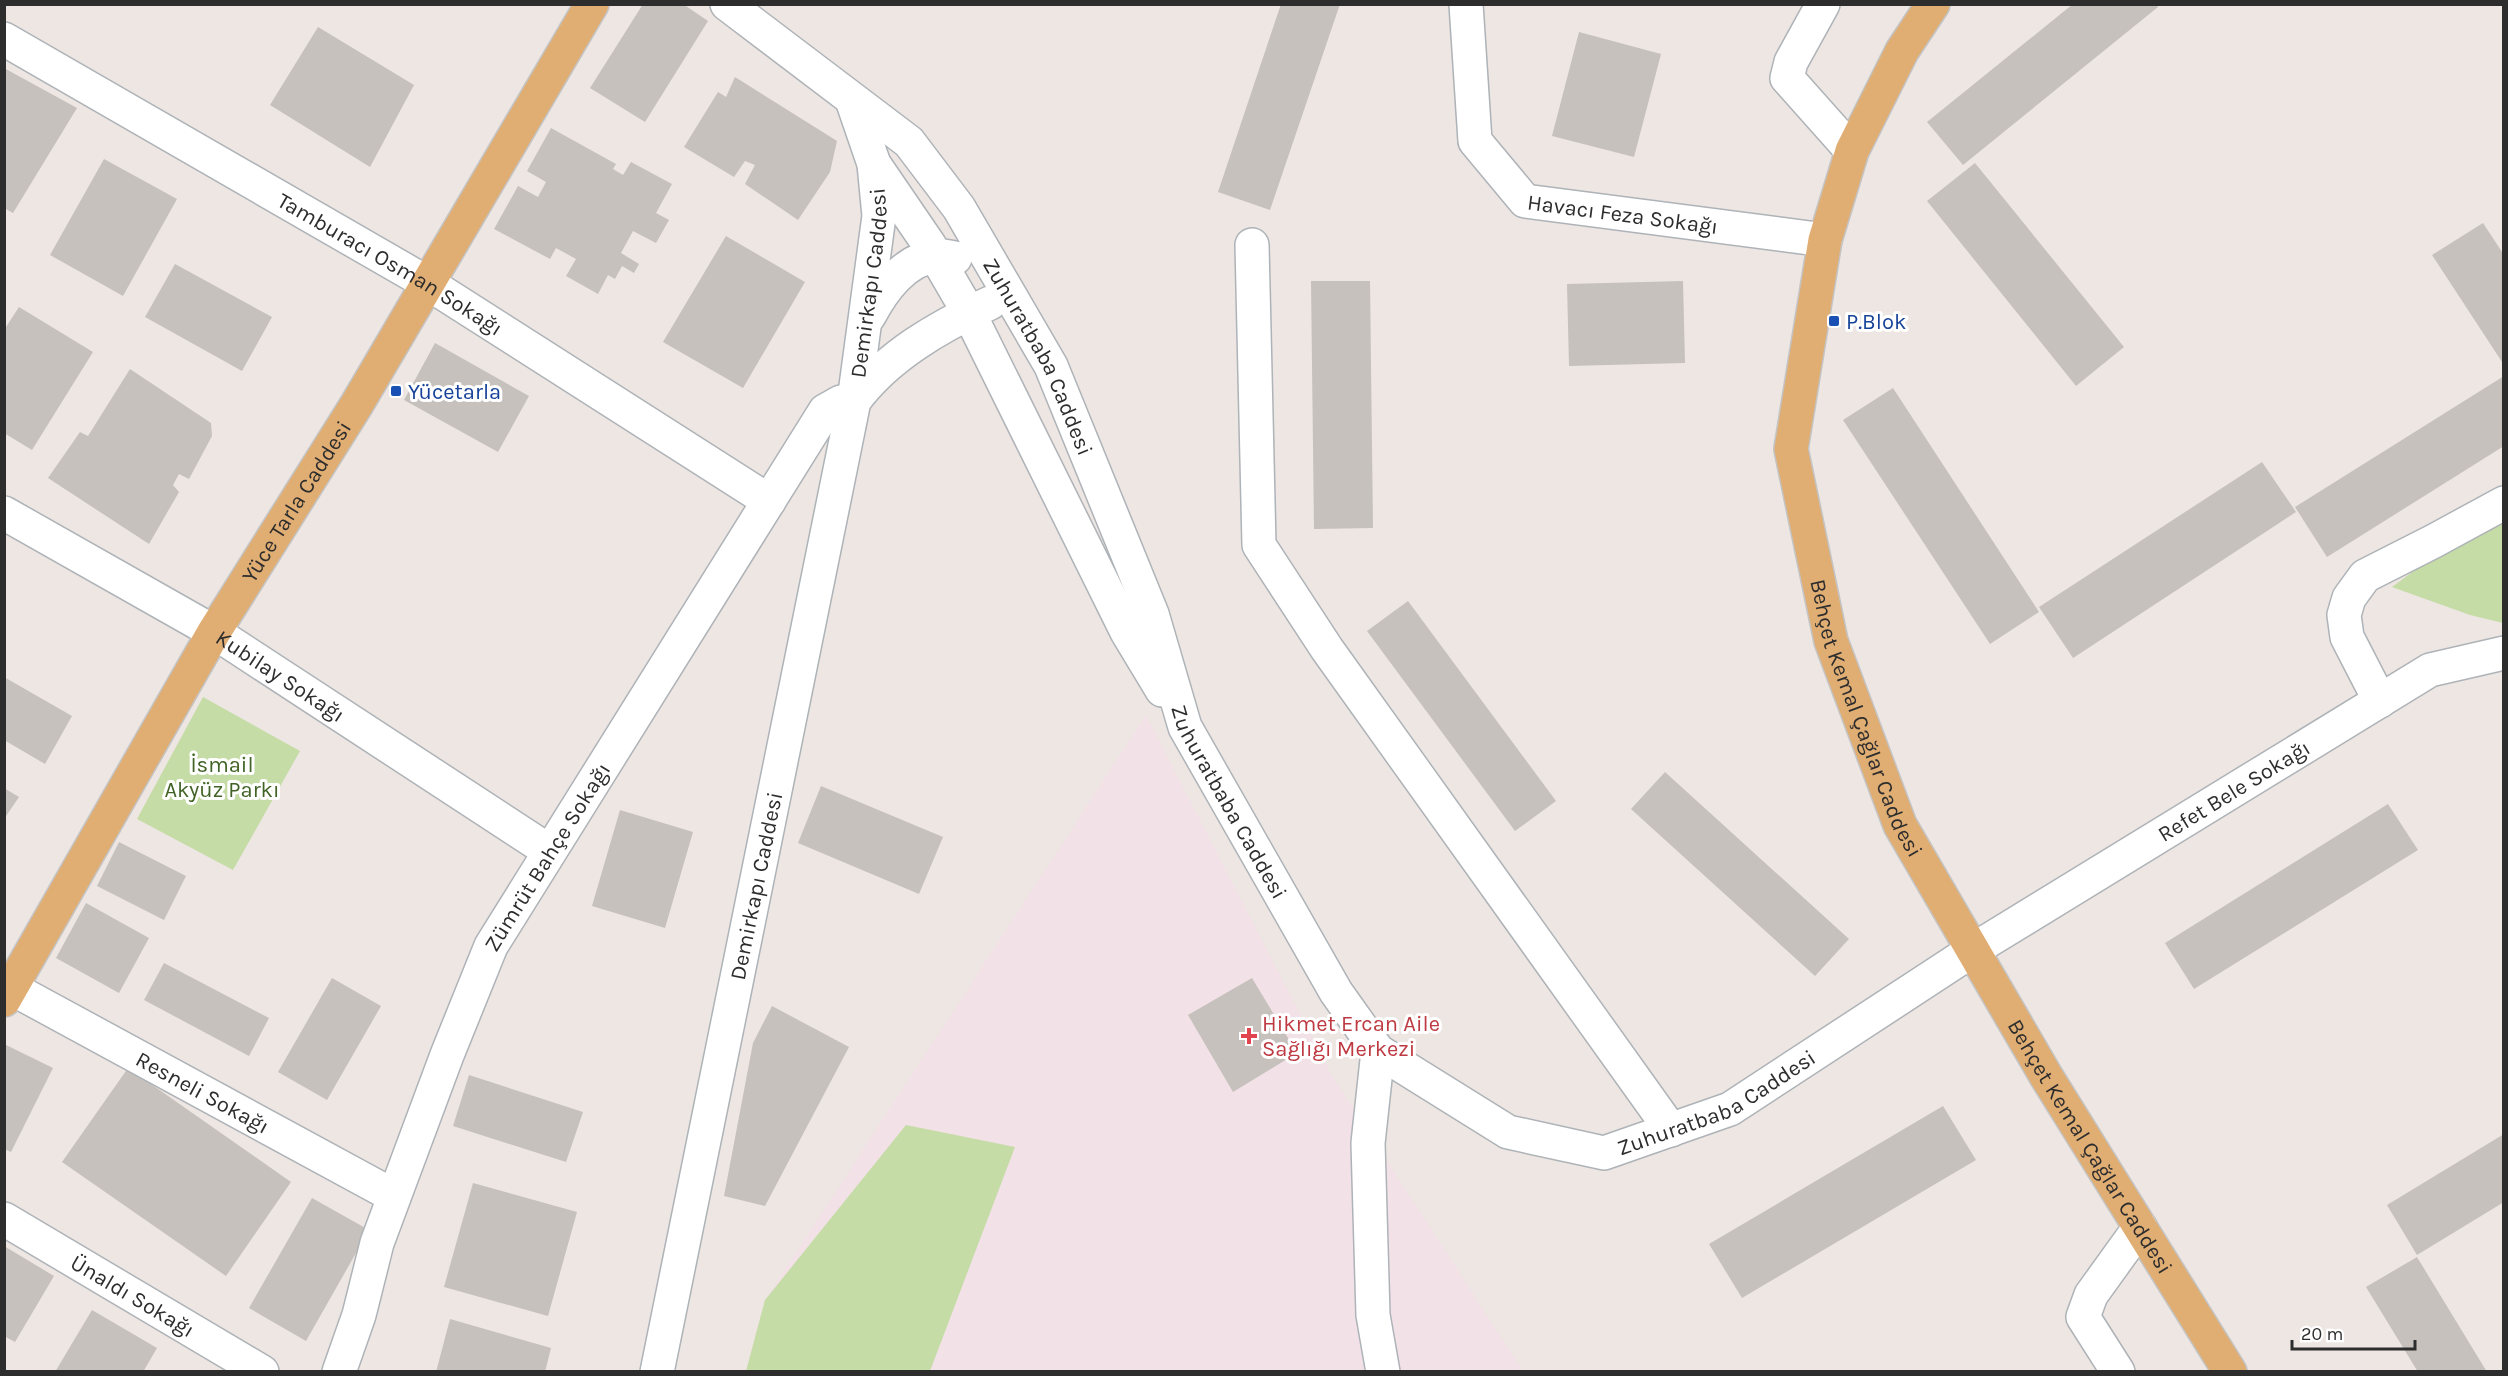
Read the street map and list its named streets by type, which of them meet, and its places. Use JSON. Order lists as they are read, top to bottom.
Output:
{
  "streets": {
    "main road": ["Yüce Tarla Caddesi", "Behçet Kemal Çağlar Caddesi"],
    "street": [
      "Havacı Feza Sokağı",
      "Tamburacı Osman Sokağı",
      "Demirkapı Caddesi",
      "Zuhuratbaba Caddesi",
      "Kubilay Sokağı",
      "Refet Bele Sokağı",
      "Zümrüt Bahçe Sokağı",
      "Resneli Sokağı",
      "Ünaldı Sokağı"
    ]
  },
  "crossings": [
    ["Havacı Feza Sokağı", "Behçet Kemal Çağlar Caddesi"],
    ["Tamburacı Osman Sokağı", "Yüce Tarla Caddesi"],
    ["Tamburacı Osman Sokağı", "Zümrüt Bahçe Sokağı"],
    ["Demirkapı Caddesi", "Zuhuratbaba Caddesi"],
    ["Demirkapı Caddesi", "Zümrüt Bahçe Sokağı"],
    ["Zuhuratbaba Caddesi", "Behçet Kemal Çağlar Caddesi"],
    ["Zuhuratbaba Caddesi", "Refet Bele Sokağı"],
    ["Yüce Tarla Caddesi", "Kubilay Sokağı"],
    ["Yüce Tarla Caddesi", "Resneli Sokağı"],
    ["Kubilay Sokağı", "Zümrüt Bahçe Sokağı"],
    ["Behçet Kemal Çağlar Caddesi", "Refet Bele Sokağı"],
    ["Zümrüt Bahçe Sokağı", "Resneli Sokağı"]
  ],
  "parks": ["İsmail Akyüz Parkı"],
  "places": {
    "transit": ["P.Blok", "Yücetarla"],
    "health": ["Hikmet Ercan Aile Sağlığı Merkezi"]
  },
  "scale_bar": "20 m"
}
